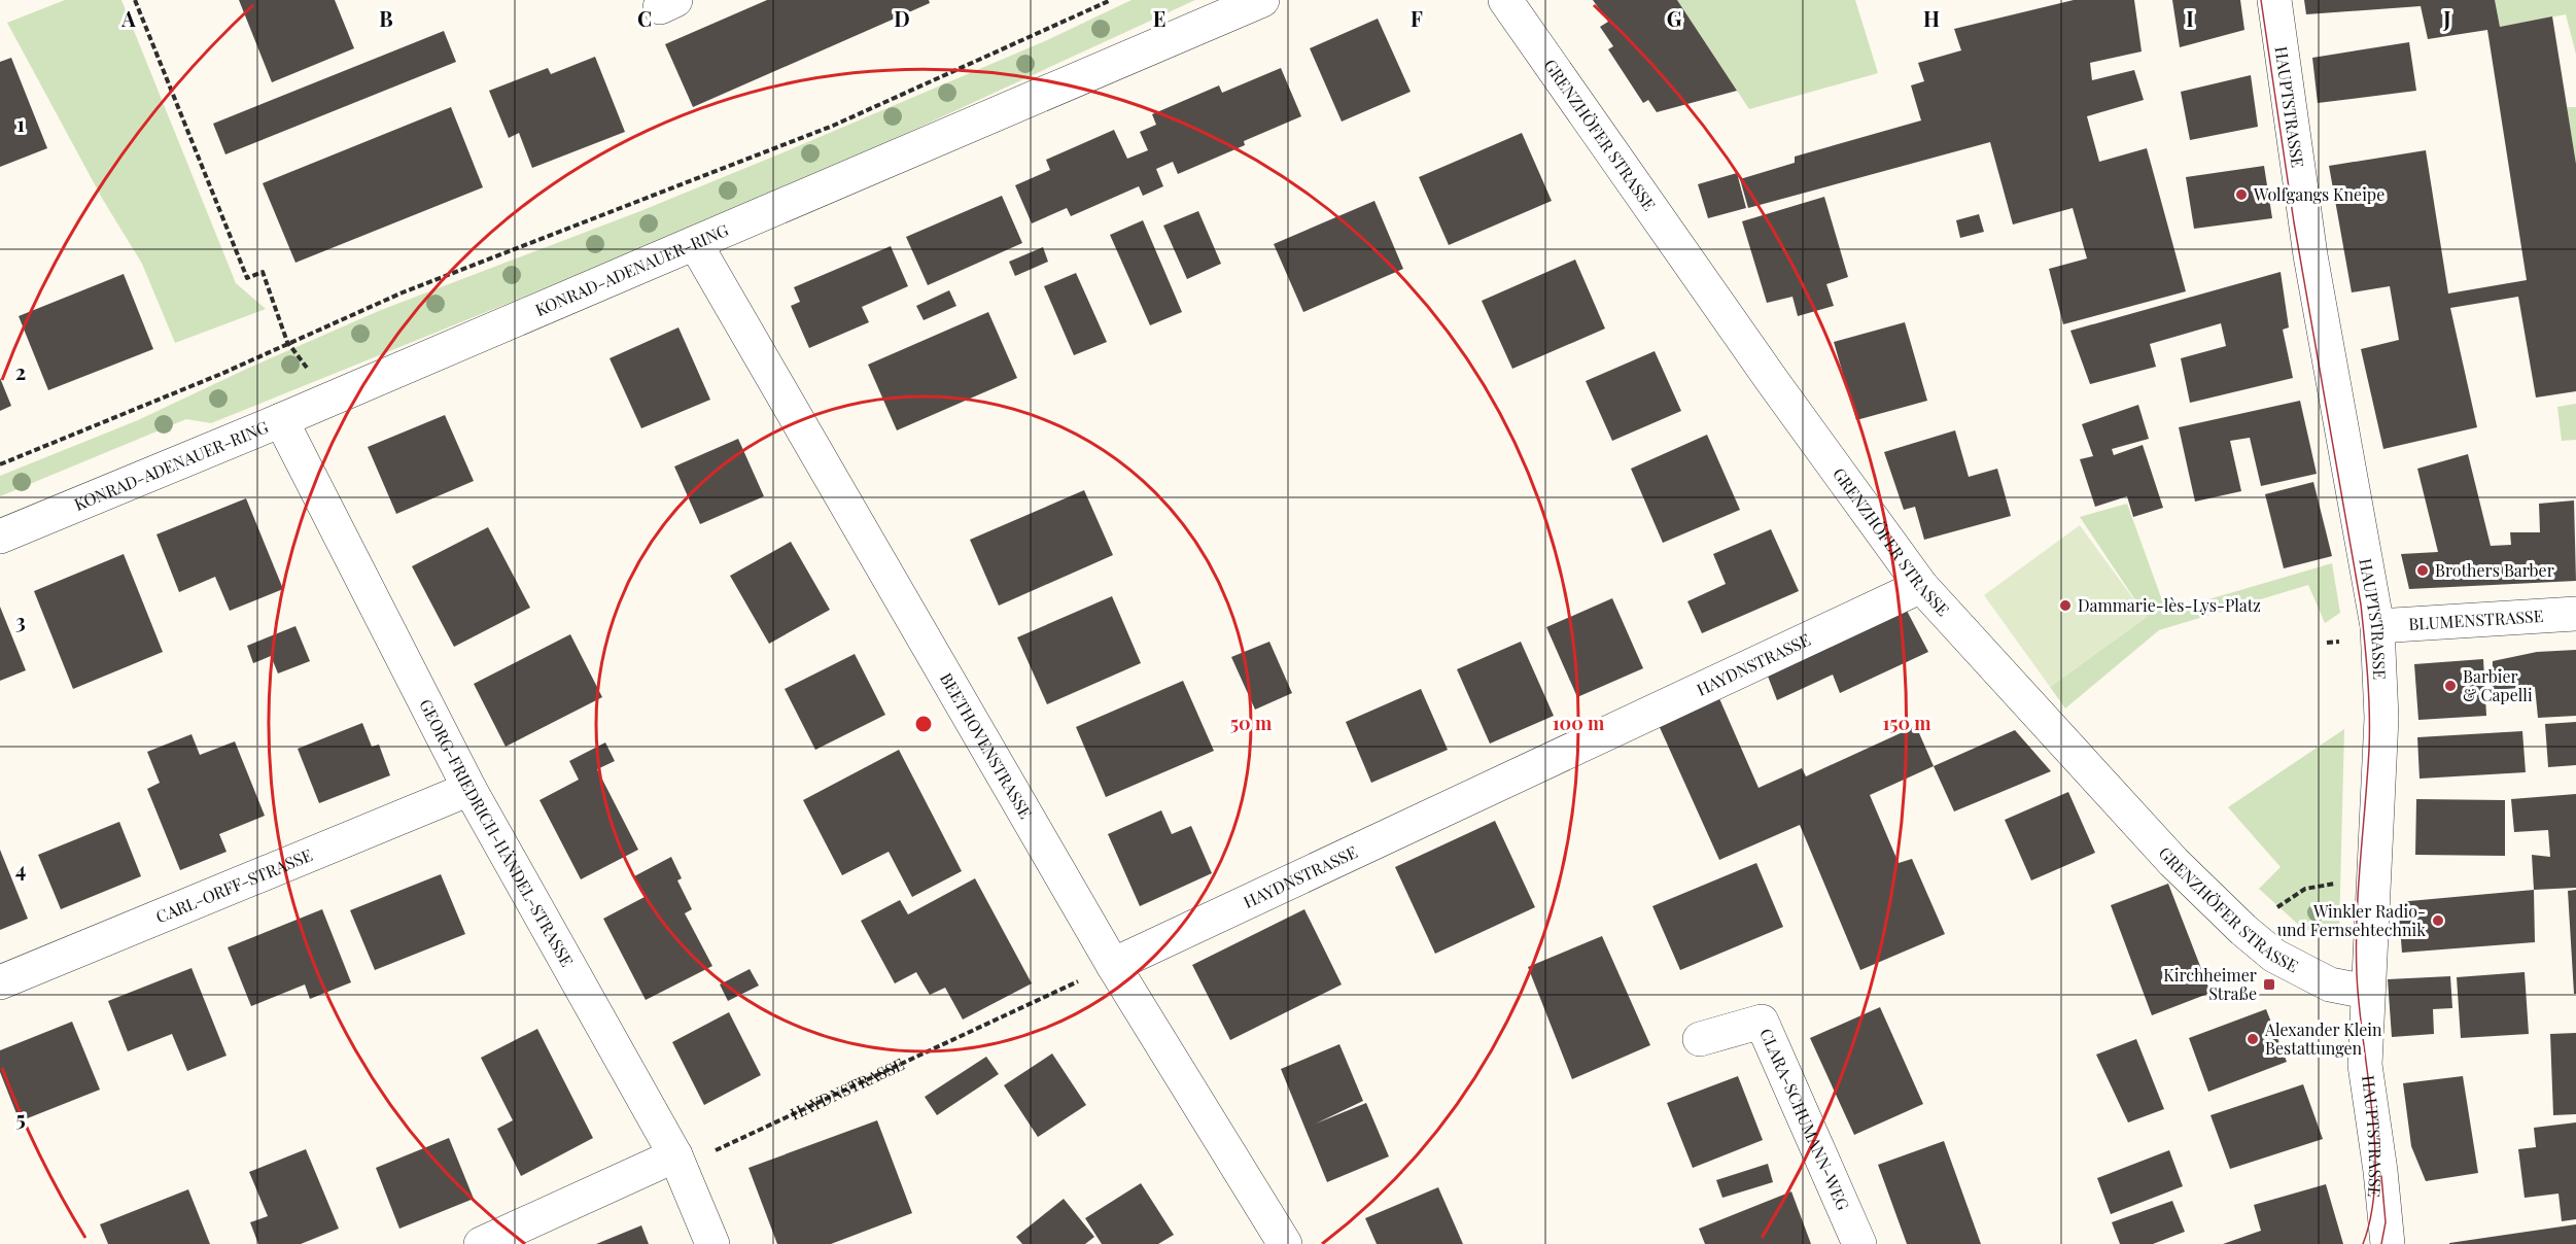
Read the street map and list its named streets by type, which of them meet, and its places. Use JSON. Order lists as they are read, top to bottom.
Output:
{
  "streets": {
    "street": [
      "HAUPTSTRASSE",
      "GRENZHÖFER STRASSE",
      "KONRAD-ADENAUER-RING",
      "BLUMENSTRASSE",
      "HAYDNSTRASSE",
      "BEETHOVENSTRASSE",
      "GEORG-FRIEDRICH-HÄNDEL-STRASSE",
      "CARL-ORFF-STRASSE",
      "CLARA-SCHUMANN-WEG"
    ]
  },
  "crossings": [
    ["HAUPTSTRASSE", "GRENZHÖFER STRASSE"],
    ["HAUPTSTRASSE", "BLUMENSTRASSE"],
    ["GRENZHÖFER STRASSE", "HAYDNSTRASSE"],
    ["KONRAD-ADENAUER-RING", "BEETHOVENSTRASSE"],
    ["KONRAD-ADENAUER-RING", "GEORG-FRIEDRICH-HÄNDEL-STRASSE"],
    ["HAYDNSTRASSE", "BEETHOVENSTRASSE"],
    ["HAYDNSTRASSE", "GEORG-FRIEDRICH-HÄNDEL-STRASSE"],
    ["GEORG-FRIEDRICH-HÄNDEL-STRASSE", "CARL-ORFF-STRASSE"]
  ],
  "places": {
    "other": [
      "Wolfgangs Kneipe",
      "Brothers Barber",
      "Dammarie-lès-Lys-Platz",
      "Barbier & Capelli",
      "Winkler Radio- und Fernsehtechnik",
      "Alexander Klein Bestattungen"
    ],
    "transit": ["Kirchheimer Straße"]
  },
  "grid": {
    "columns": [
      "A",
      "B",
      "C",
      "D",
      "E",
      "F",
      "G",
      "H",
      "I",
      "J"
    ],
    "rows": [
      "1",
      "2",
      "3",
      "4",
      "5"
    ]
  },
  "rings": ["50 m", "100 m", "150 m"]
}
